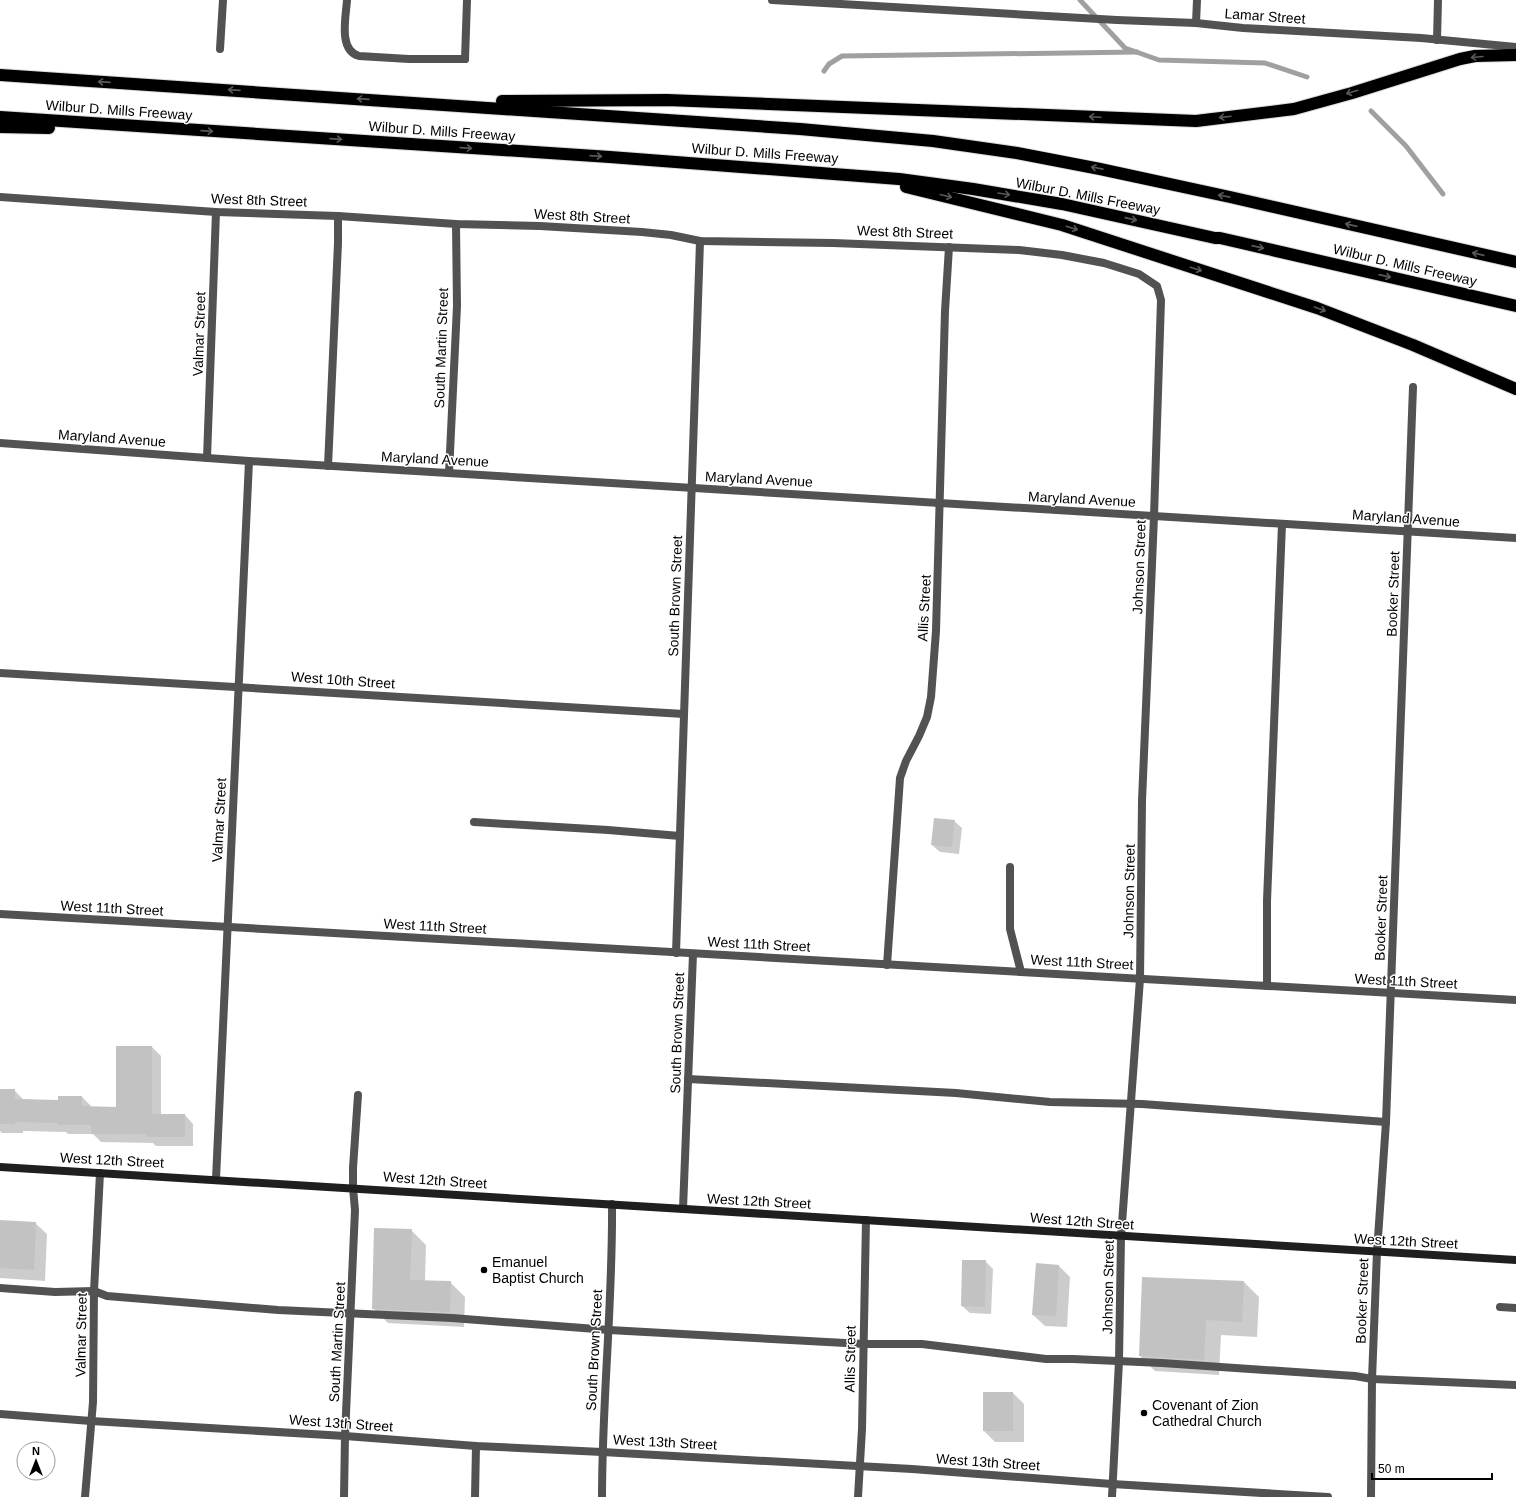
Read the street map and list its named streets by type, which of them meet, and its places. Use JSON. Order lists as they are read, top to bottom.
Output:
{
  "streets": {
    "highway": ["Wilbur D. Mills Freeway"],
    "main road": ["West 12th Street"],
    "street": [
      "Lamar Street",
      "West 8th Street",
      "Valmar Street",
      "South Martin Street",
      "Maryland Avenue",
      "Johnson Street",
      "Booker Street",
      "South Brown Street",
      "Allis Street",
      "West 10th Street",
      "West 11th Street",
      "West 13th Street"
    ]
  },
  "crossings": [
    ["West 8th Street", "Valmar Street"],
    ["West 8th Street", "South Martin Street"],
    ["West 8th Street", "Johnson Street"],
    ["West 8th Street", "South Brown Street"],
    ["West 8th Street", "Allis Street"],
    ["Valmar Street", "Maryland Avenue"],
    ["Valmar Street", "West 10th Street"],
    ["Valmar Street", "West 11th Street"],
    ["Valmar Street", "West 12th Street"],
    ["Valmar Street", "West 13th Street"],
    ["South Martin Street", "Maryland Avenue"],
    ["South Martin Street", "West 12th Street"],
    ["South Martin Street", "West 13th Street"],
    ["Maryland Avenue", "Johnson Street"],
    ["Maryland Avenue", "Booker Street"],
    ["Maryland Avenue", "South Brown Street"],
    ["Maryland Avenue", "Allis Street"],
    ["Johnson Street", "West 11th Street"],
    ["Johnson Street", "West 12th Street"],
    ["Johnson Street", "West 13th Street"],
    ["Booker Street", "West 11th Street"],
    ["Booker Street", "West 12th Street"],
    ["South Brown Street", "West 10th Street"],
    ["South Brown Street", "West 11th Street"],
    ["South Brown Street", "West 12th Street"],
    ["South Brown Street", "West 13th Street"],
    ["Allis Street", "West 11th Street"],
    ["Allis Street", "West 12th Street"],
    ["Allis Street", "West 13th Street"]
  ],
  "places": ["Emanuel Baptist Church", "Covenant of Zion Cathedral Church"],
  "scale_bar": "50 m",
  "north": "top"
}
